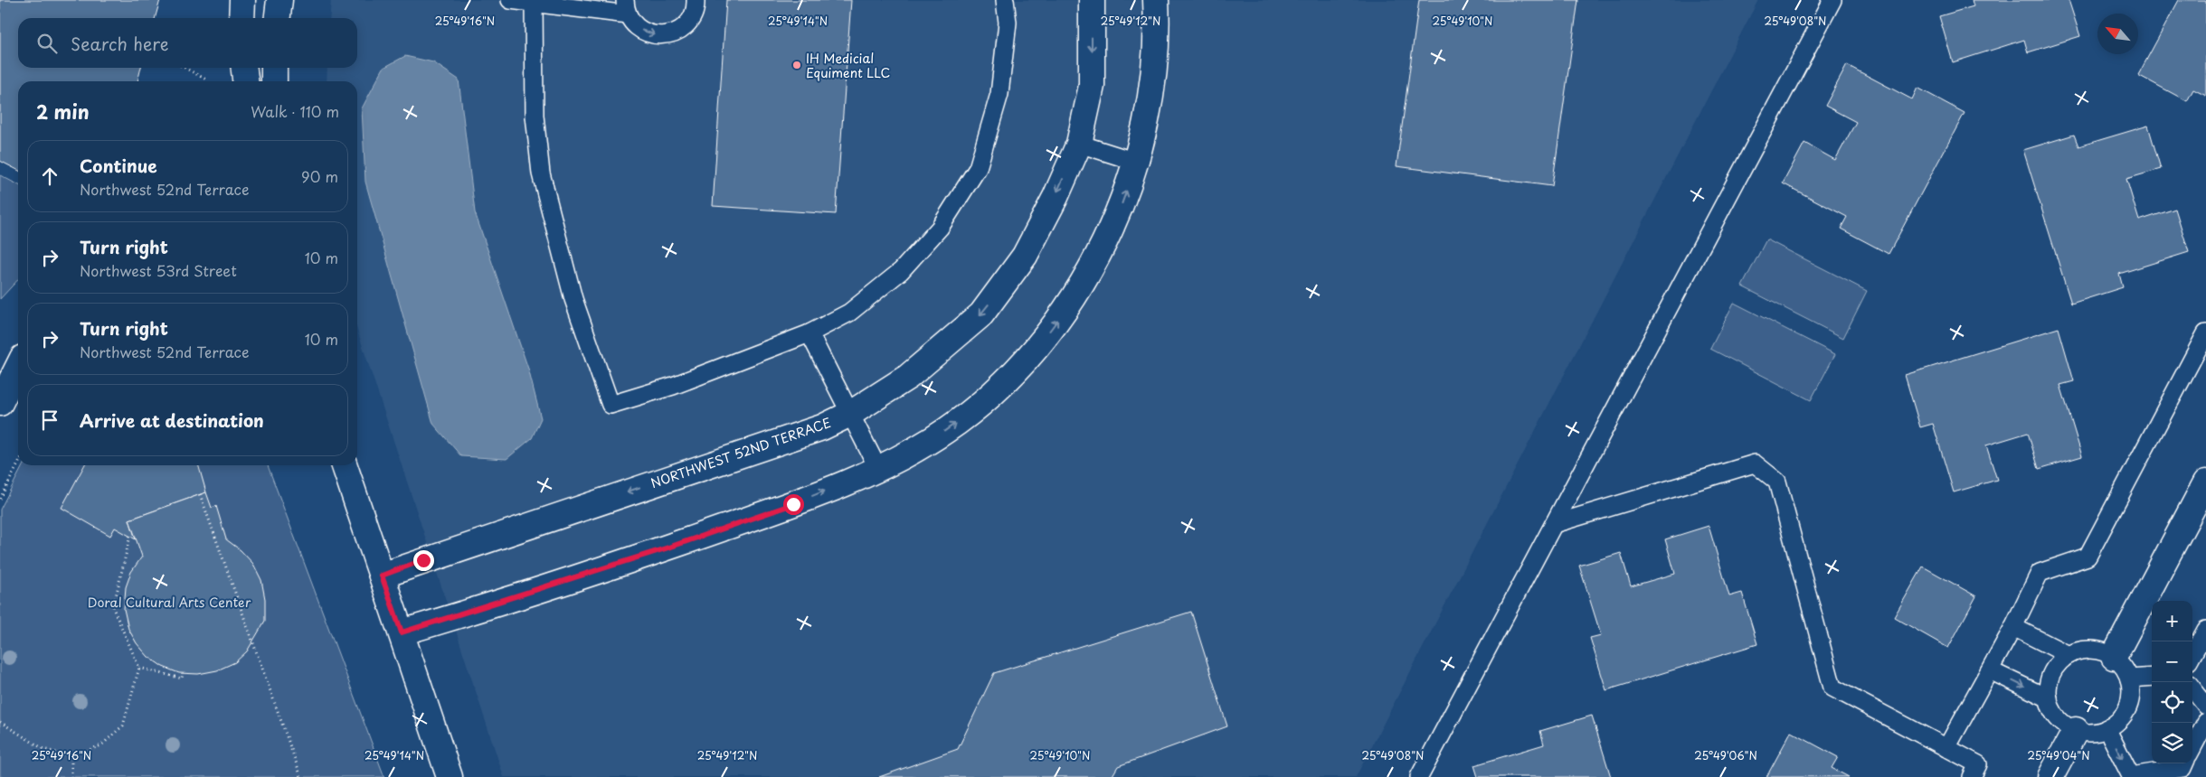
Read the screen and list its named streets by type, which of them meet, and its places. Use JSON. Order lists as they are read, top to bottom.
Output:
{
  "streets": {
    "street": ["NORTHWEST 52ND TERRACE"]
  },
  "parks": ["Doral Cultural Arts Center"],
  "places": ["IH Medicial Equiment LLC"],
  "north": "top left",
  "page": {
    "search": "Search here",
    "heading": ["2 min", "Walk · 110 m"],
    "list": [
      ["Continue", "Northwest 52nd Terrace", "90 m"],
      ["Turn right", "Northwest 53rd Street", "10 m"],
      ["Turn right", "Northwest 52nd Terrace", "10 m"],
      "Arrive at destination"
    ],
    "map_buttons": ["+", "−"]
  },
  "coordinates": [
    "25°49'10\"N",
    "25°49'16\"N",
    "25°49'14\"N",
    "25°49'12\"N",
    "25°49'08\"N",
    "25°49'06\"N",
    "25°49'04\"N"
  ]
}
